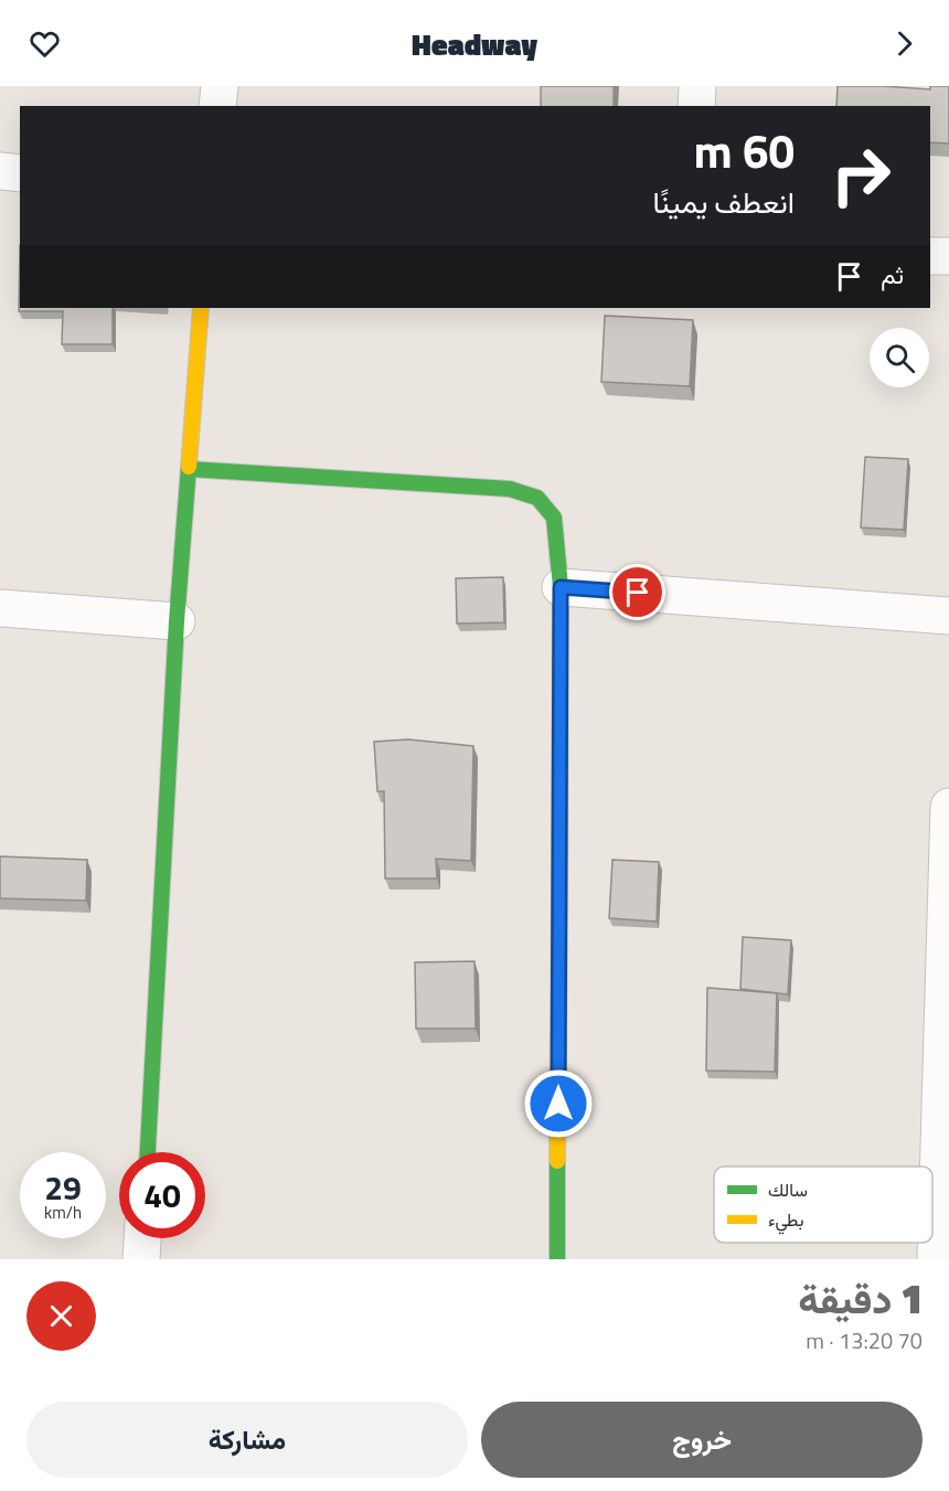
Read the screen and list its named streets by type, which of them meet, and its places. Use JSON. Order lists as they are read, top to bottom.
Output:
{
  "legend": ["سالك", "بطيء"],
  "page": {
    "header": "Headway",
    "turn": ["60 m", "انعطف يمينًا"],
    "then": "ثم",
    "speed": "29 km/h",
    "limit": "40",
    "heading": ["1 دقيقة", "70 m · 13:20"],
    "buttons": ["خروج", "مشاركة"]
  }
}
